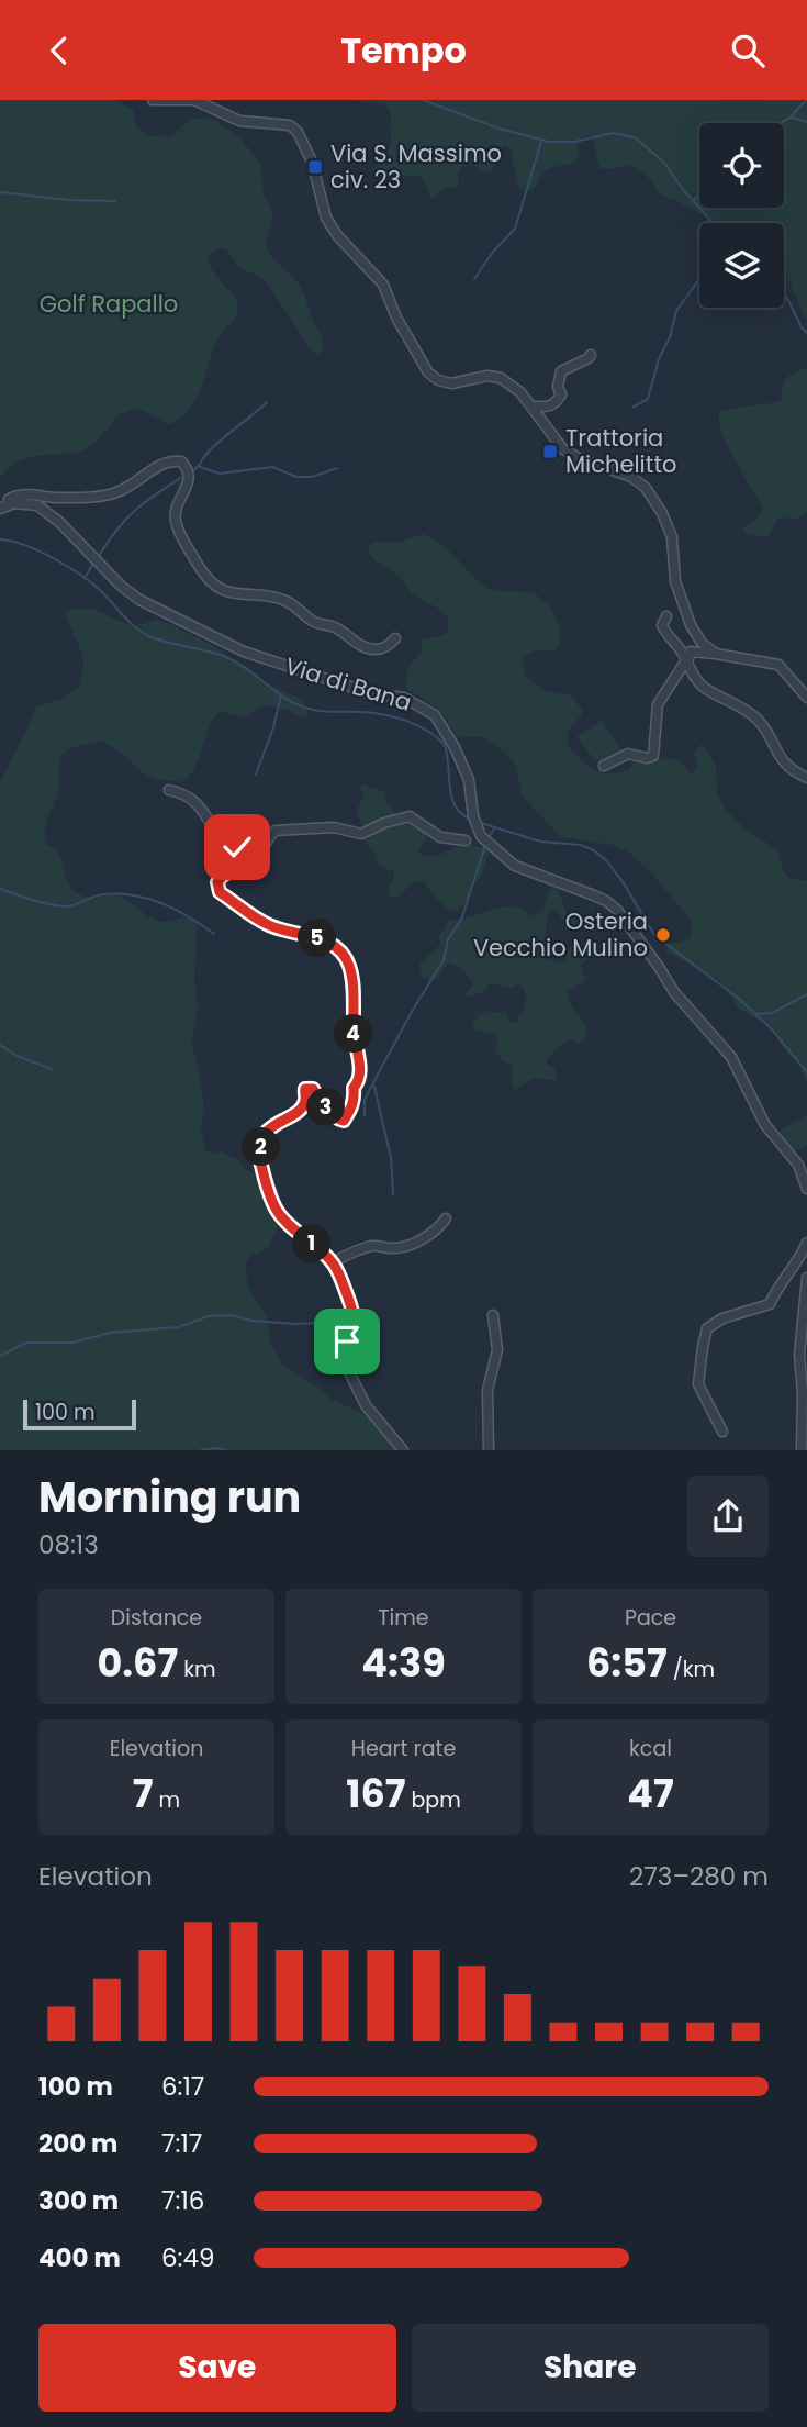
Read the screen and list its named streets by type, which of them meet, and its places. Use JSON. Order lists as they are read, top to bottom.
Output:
{
  "streets": {
    "street": ["Via di Bana"]
  },
  "parks": ["Golf Rapallo"],
  "places": {
    "transit": ["Via S. Massimo civ. 23", "Trattoria Michelitto"],
    "other": ["Osteria Vecchio Mulino"]
  },
  "scale_bar": "100 m",
  "page": {
    "header": "Tempo",
    "pins": [
      "5",
      "4",
      "3",
      "2",
      "1"
    ],
    "scale": "100 m",
    "heading": ["Morning run", "08:13"],
    "stats": [
      ["Distance", "0.67 km"],
      ["Time", "4:39"],
      ["Pace", "6:57 /km"],
      ["Elevation", "7 m"],
      ["Heart rate", "167 bpm"],
      ["kcal", "47"]
    ],
    "chart": ["Elevation", "273–280 m"],
    "list": [
      {
        "name": "100 m",
        "note": "6:17"
      },
      {
        "name": "200 m",
        "note": "7:17"
      },
      {
        "name": "300 m",
        "note": "7:16"
      },
      {
        "name": "400 m",
        "note": "6:49"
      }
    ],
    "buttons": ["Save", "Share"]
  }
}
